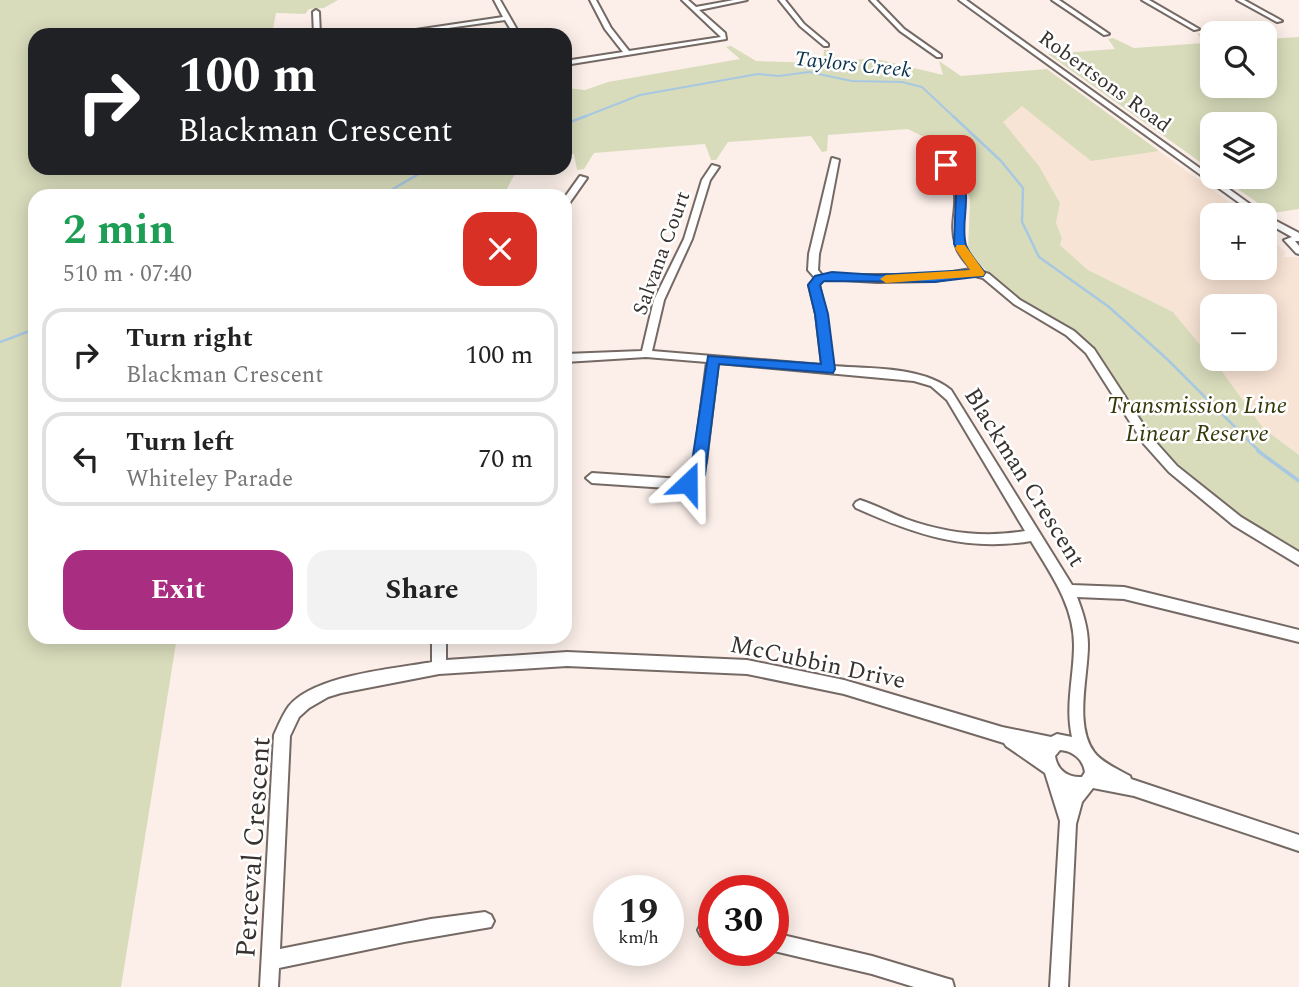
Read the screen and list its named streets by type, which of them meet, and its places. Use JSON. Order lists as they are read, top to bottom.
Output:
{
  "streets": {
    "street": [
      "Robertsons Road",
      "Salvana Court",
      "Blackman Crescent",
      "McCubbin Drive",
      "Perceval Crescent"
    ]
  },
  "crossings": [
    ["Salvana Court", "Blackman Crescent"],
    ["Blackman Crescent", "McCubbin Drive"],
    ["McCubbin Drive", "Perceval Crescent"]
  ],
  "water": ["Taylors Creek"],
  "parks": ["Transmission Line Linear Reserve"],
  "page": {
    "map_buttons": ["+", "−"],
    "turn": ["100 m", "Blackman Crescent"],
    "heading": ["2 min", "510 m · 07:40"],
    "list": [
      {
        "name": "Turn right",
        "note": "Blackman Crescent",
        "value": "100 m"
      },
      {
        "name": "Turn left",
        "note": "Whiteley Parade",
        "value": "70 m"
      }
    ],
    "buttons": ["Exit", "Share"],
    "speed": "19 km/h",
    "limit": "30"
  }
}
